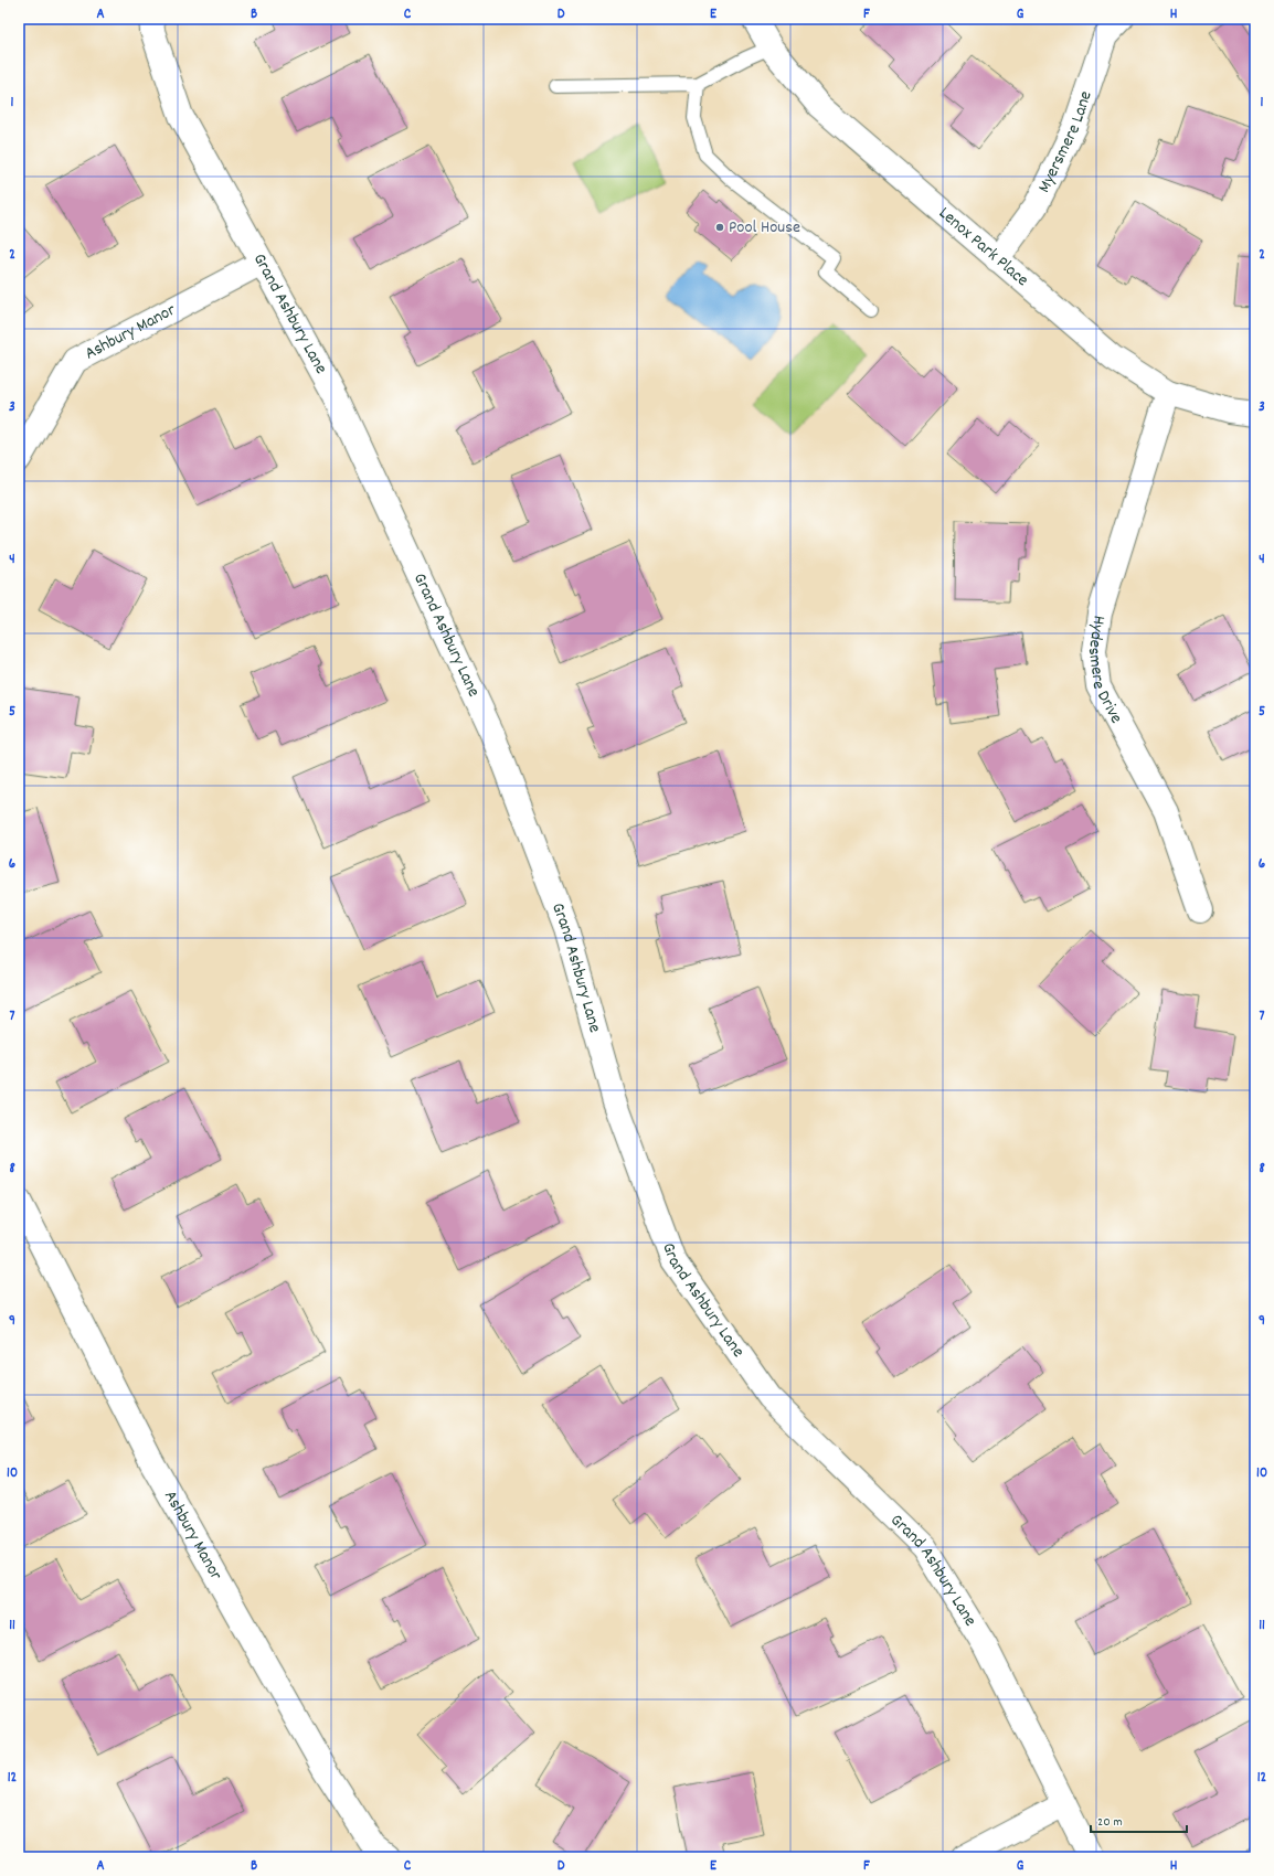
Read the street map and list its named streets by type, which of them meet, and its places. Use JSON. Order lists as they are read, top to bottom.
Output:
{
  "streets": {
    "street": [
      "Myersmere Lane",
      "Lenox Park Place",
      "Grand Ashbury Lane",
      "Ashbury Manor",
      "Hydesmere Drive"
    ]
  },
  "crossings": [
    ["Myersmere Lane", "Lenox Park Place"],
    ["Lenox Park Place", "Hydesmere Drive"],
    ["Grand Ashbury Lane", "Ashbury Manor"]
  ],
  "places": ["Pool House"],
  "scale_bar": "20 m",
  "grid": {
    "columns": [
      "A",
      "B",
      "C",
      "D",
      "E",
      "F",
      "G",
      "H"
    ],
    "rows": [
      "1",
      "2",
      "3",
      "4",
      "5",
      "6",
      "7",
      "8",
      "9",
      "10",
      "11",
      "12"
    ]
  }
}
